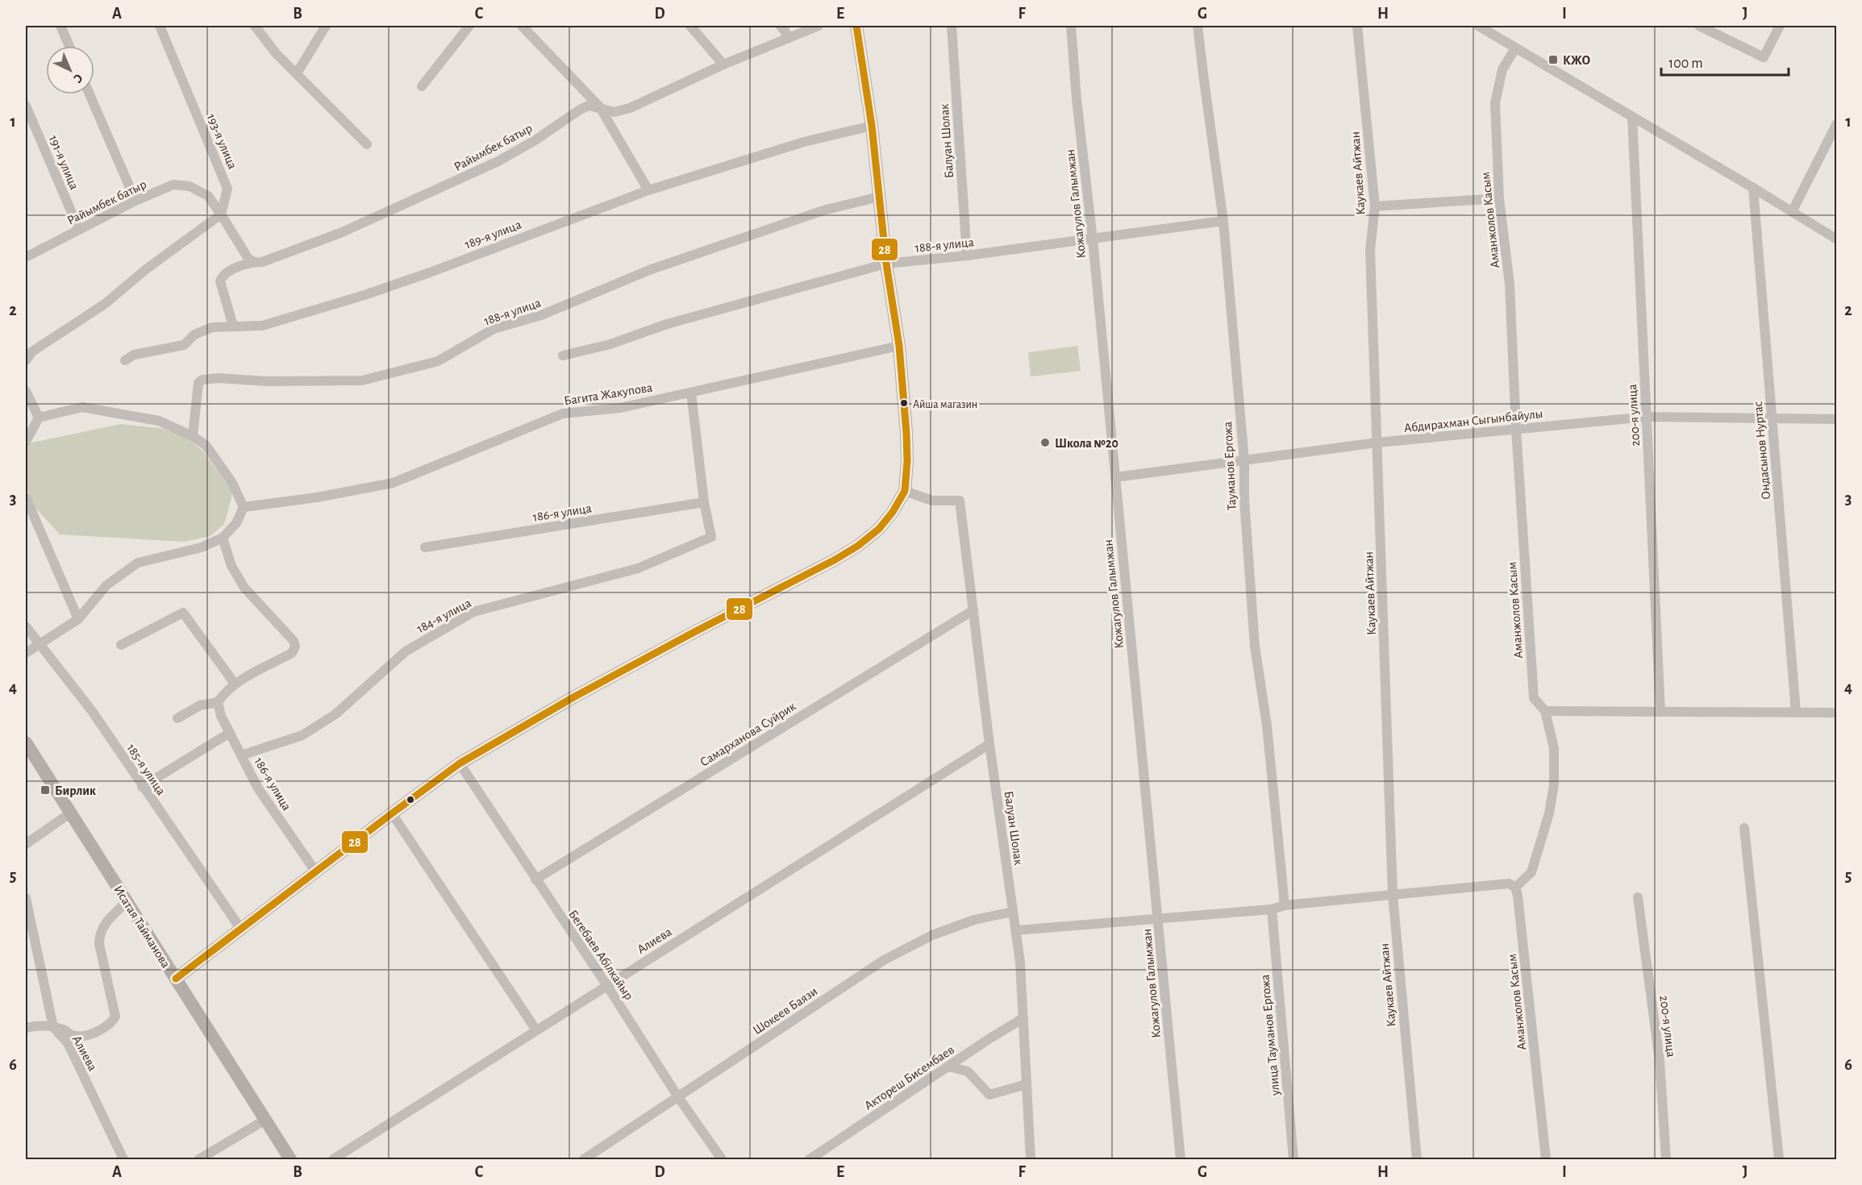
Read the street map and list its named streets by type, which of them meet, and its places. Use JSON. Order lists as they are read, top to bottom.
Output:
{
  "streets": {
    "street": [
      "193-я улица",
      "Балуан Шолак",
      "Райымбек батыр",
      "191-я улица",
      "Каукаев Айтжан",
      "Кожагулов Галымжан",
      "Аманжолов Касым",
      "189-я улица",
      "188-я улица",
      "Багита Жакупова",
      "200-я улица",
      "Абдирахман Сыгынбайулы",
      "Ондасынов Нуртас",
      "Тауманов Ергожа",
      "186-я улица",
      "184-я улица",
      "Самарханова Суйрик",
      "185-я улица",
      "Исатая Тайманова",
      "Алиева",
      "Бегебаев Абілкайыр",
      "Шокеев Баязи",
      "улица Тауманов Ергожа",
      "Актореш Бисембаев"
    ]
  },
  "crossings": [
    ["193-я улица", "Райымбек батыр"],
    ["Балуан Шолак", "188-я улица"],
    ["Балуан Шолак", "Самарханова Суйрик"],
    ["Балуан Шолак", "Алиева"],
    ["Балуан Шолак", "Шокеев Баязи"],
    ["Балуан Шолак", "Актореш Бисембаев"],
    ["Райымбек батыр", "191-я улица"],
    ["Райымбек батыр", "189-я улица"],
    ["Каукаев Айтжан", "Абдирахман Сыгынбайулы"],
    ["Кожагулов Галымжан", "188-я улица"],
    ["Кожагулов Галымжан", "Абдирахман Сыгынбайулы"],
    ["Аманжолов Касым", "Абдирахман Сыгынбайулы"],
    ["188-я улица", "Тауманов Ергожа"],
    ["200-я улица", "Абдирахман Сыгынбайулы"],
    ["Абдирахман Сыгынбайулы", "Ондасынов Нуртас"],
    ["Абдирахман Сыгынбайулы", "Тауманов Ергожа"],
    ["186-я улица", "184-я улица"],
    ["Самарханова Суйрик", "Бегебаев Абілкайыр"],
    ["Алиева", "Бегебаев Абілкайыр"],
    ["Бегебаев Абілкайыр", "Шокеев Баязи"]
  ],
  "places": {
    "transit": ["КЖО", "Бирлик"],
    "other": ["Айша магазин", "Школа №20"]
  },
  "lines": ["transit line 28"],
  "scale_bar": "100 m",
  "north": "bottom right",
  "grid": {
    "columns": [
      "A",
      "B",
      "C",
      "D",
      "E",
      "F",
      "G",
      "H",
      "I",
      "J"
    ],
    "rows": [
      "1",
      "2",
      "3",
      "4",
      "5",
      "6"
    ]
  }
}
